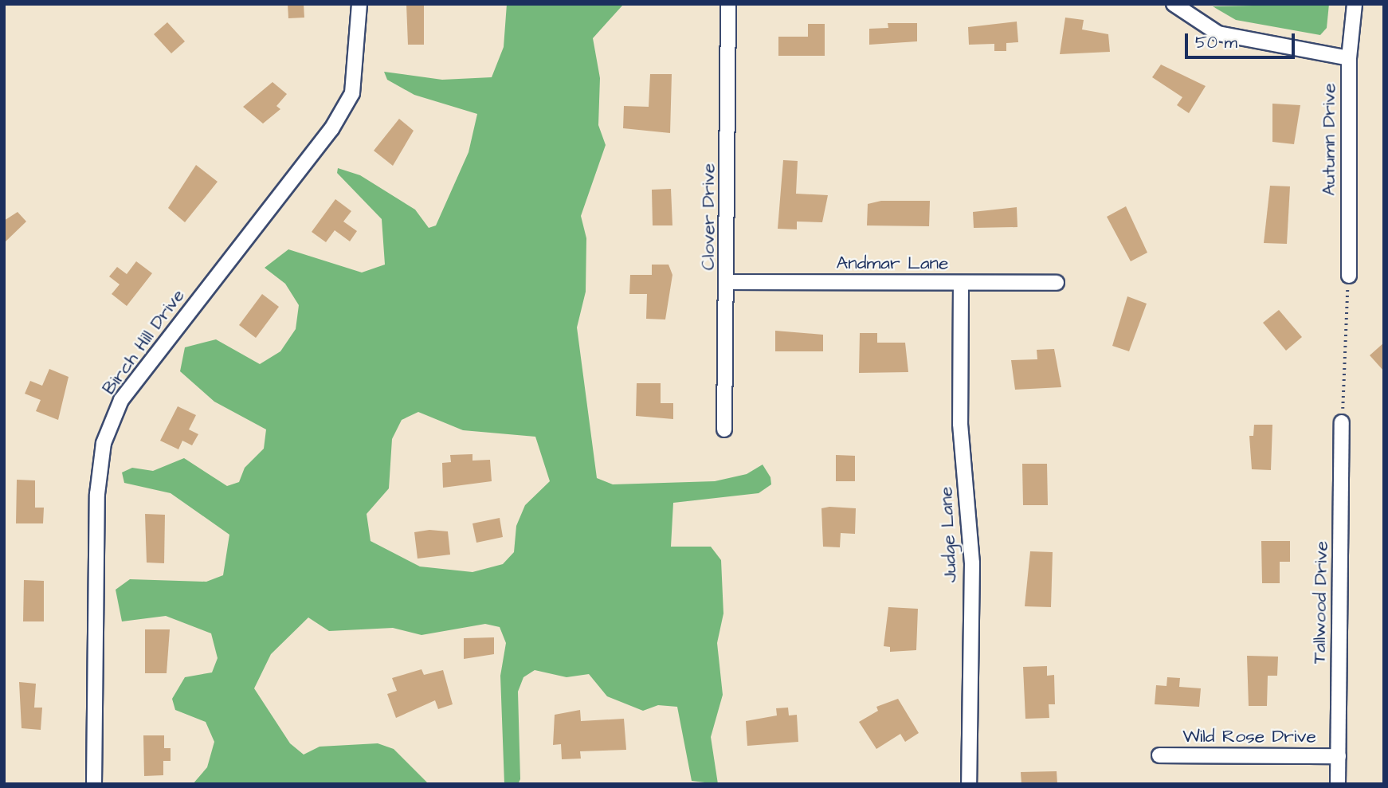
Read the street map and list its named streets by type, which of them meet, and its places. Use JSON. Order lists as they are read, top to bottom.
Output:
{
  "streets": {
    "street": [
      "Autumn Drive",
      "Clover Drive",
      "Andmar Lane",
      "Birch Hill Drive",
      "Judge Lane",
      "Tallwood Drive",
      "Wild Rose Drive"
    ]
  },
  "crossings": [
    ["Clover Drive", "Andmar Lane"],
    ["Andmar Lane", "Judge Lane"],
    ["Tallwood Drive", "Wild Rose Drive"]
  ],
  "scale_bar": "50 m"
}
